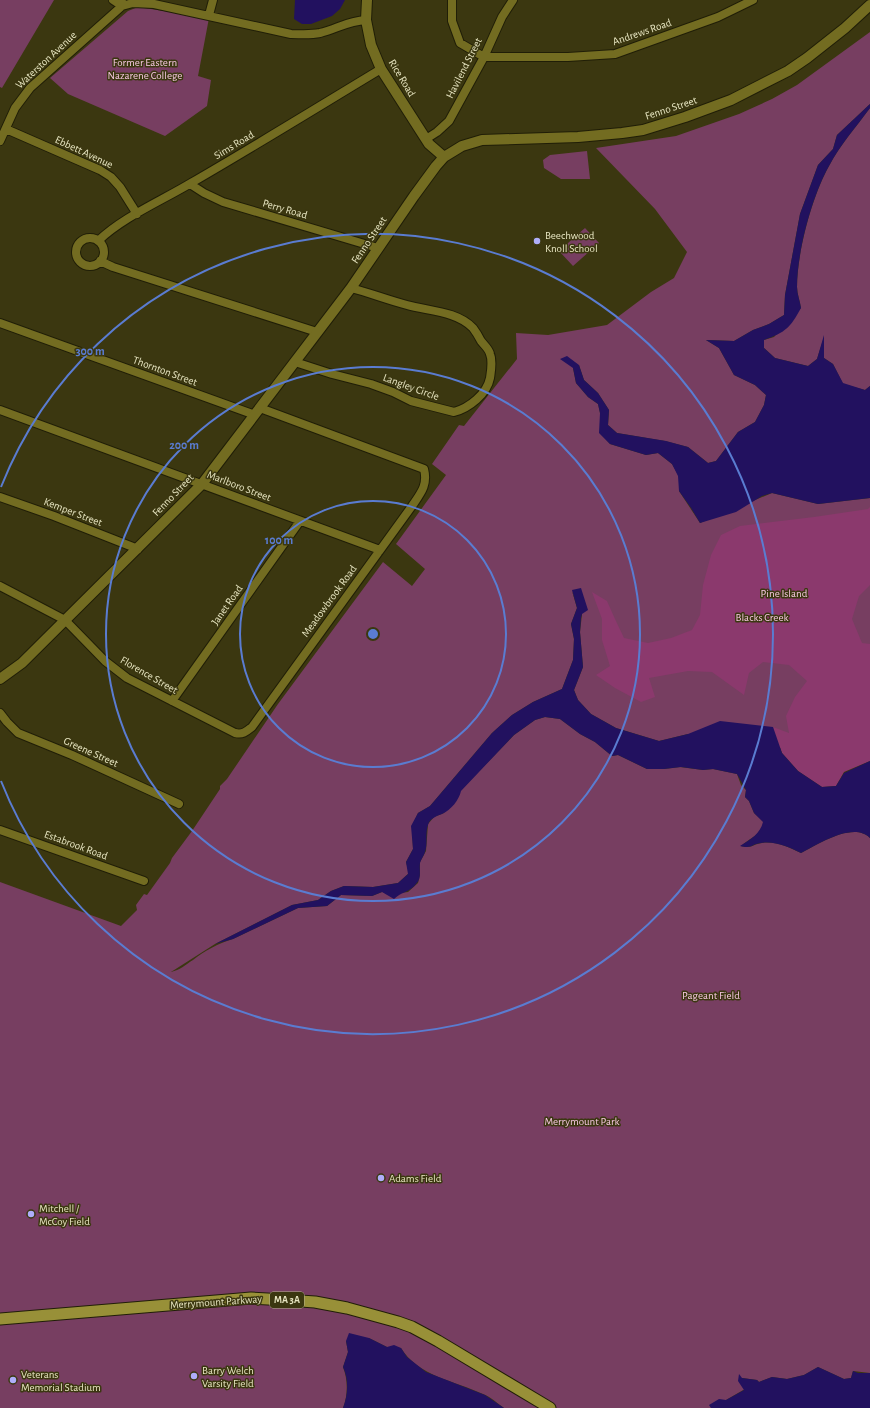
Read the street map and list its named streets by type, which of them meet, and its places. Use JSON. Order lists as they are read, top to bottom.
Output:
{
  "streets": {
    "main road": ["MA 3A", "Merrymount Parkway"],
    "street": [
      "Andrews Road",
      "Waterston Avenue",
      "Havilend Street",
      "Rice Road",
      "Fenno Street",
      "Sims Road",
      "Ebbett Avenue",
      "Perry Road",
      "Thornton Street",
      "Langley Circle",
      "Marlboro Street",
      "Kemper Street",
      "Meadowbrook Road",
      "Janet Road",
      "Florence Street",
      "Greene Street",
      "Estabrook Road"
    ]
  },
  "crossings": [
    ["Andrews Road", "Havilend Street"],
    ["Waterston Avenue", "Ebbett Avenue"],
    ["Havilend Street", "Rice Road"],
    ["Rice Road", "Fenno Street"],
    ["Rice Road", "Sims Road"],
    ["Fenno Street", "Perry Road"],
    ["Fenno Street", "Thornton Street"],
    ["Fenno Street", "Langley Circle"],
    ["Fenno Street", "Marlboro Street"],
    ["Fenno Street", "Kemper Street"],
    ["Fenno Street", "Florence Street"],
    ["Sims Road", "Ebbett Avenue"],
    ["Sims Road", "Perry Road"],
    ["Thornton Street", "Meadowbrook Road"],
    ["Marlboro Street", "Meadowbrook Road"],
    ["Marlboro Street", "Janet Road"],
    ["Meadowbrook Road", "Florence Street"],
    ["Janet Road", "Florence Street"]
  ],
  "parks": [
    "Former Eastern Nazarene College",
    "Pine Island",
    "Blacks Creek",
    "Pageant Field",
    "Merrymount Park"
  ],
  "places": [
    "Beechwood Knoll School",
    "Adams Field",
    "Mitchell / McCoy Field",
    "Barry Welch Varsity Field",
    "Veterans Memorial Stadium"
  ],
  "rings": ["300 m", "200 m", "100 m"]
}
